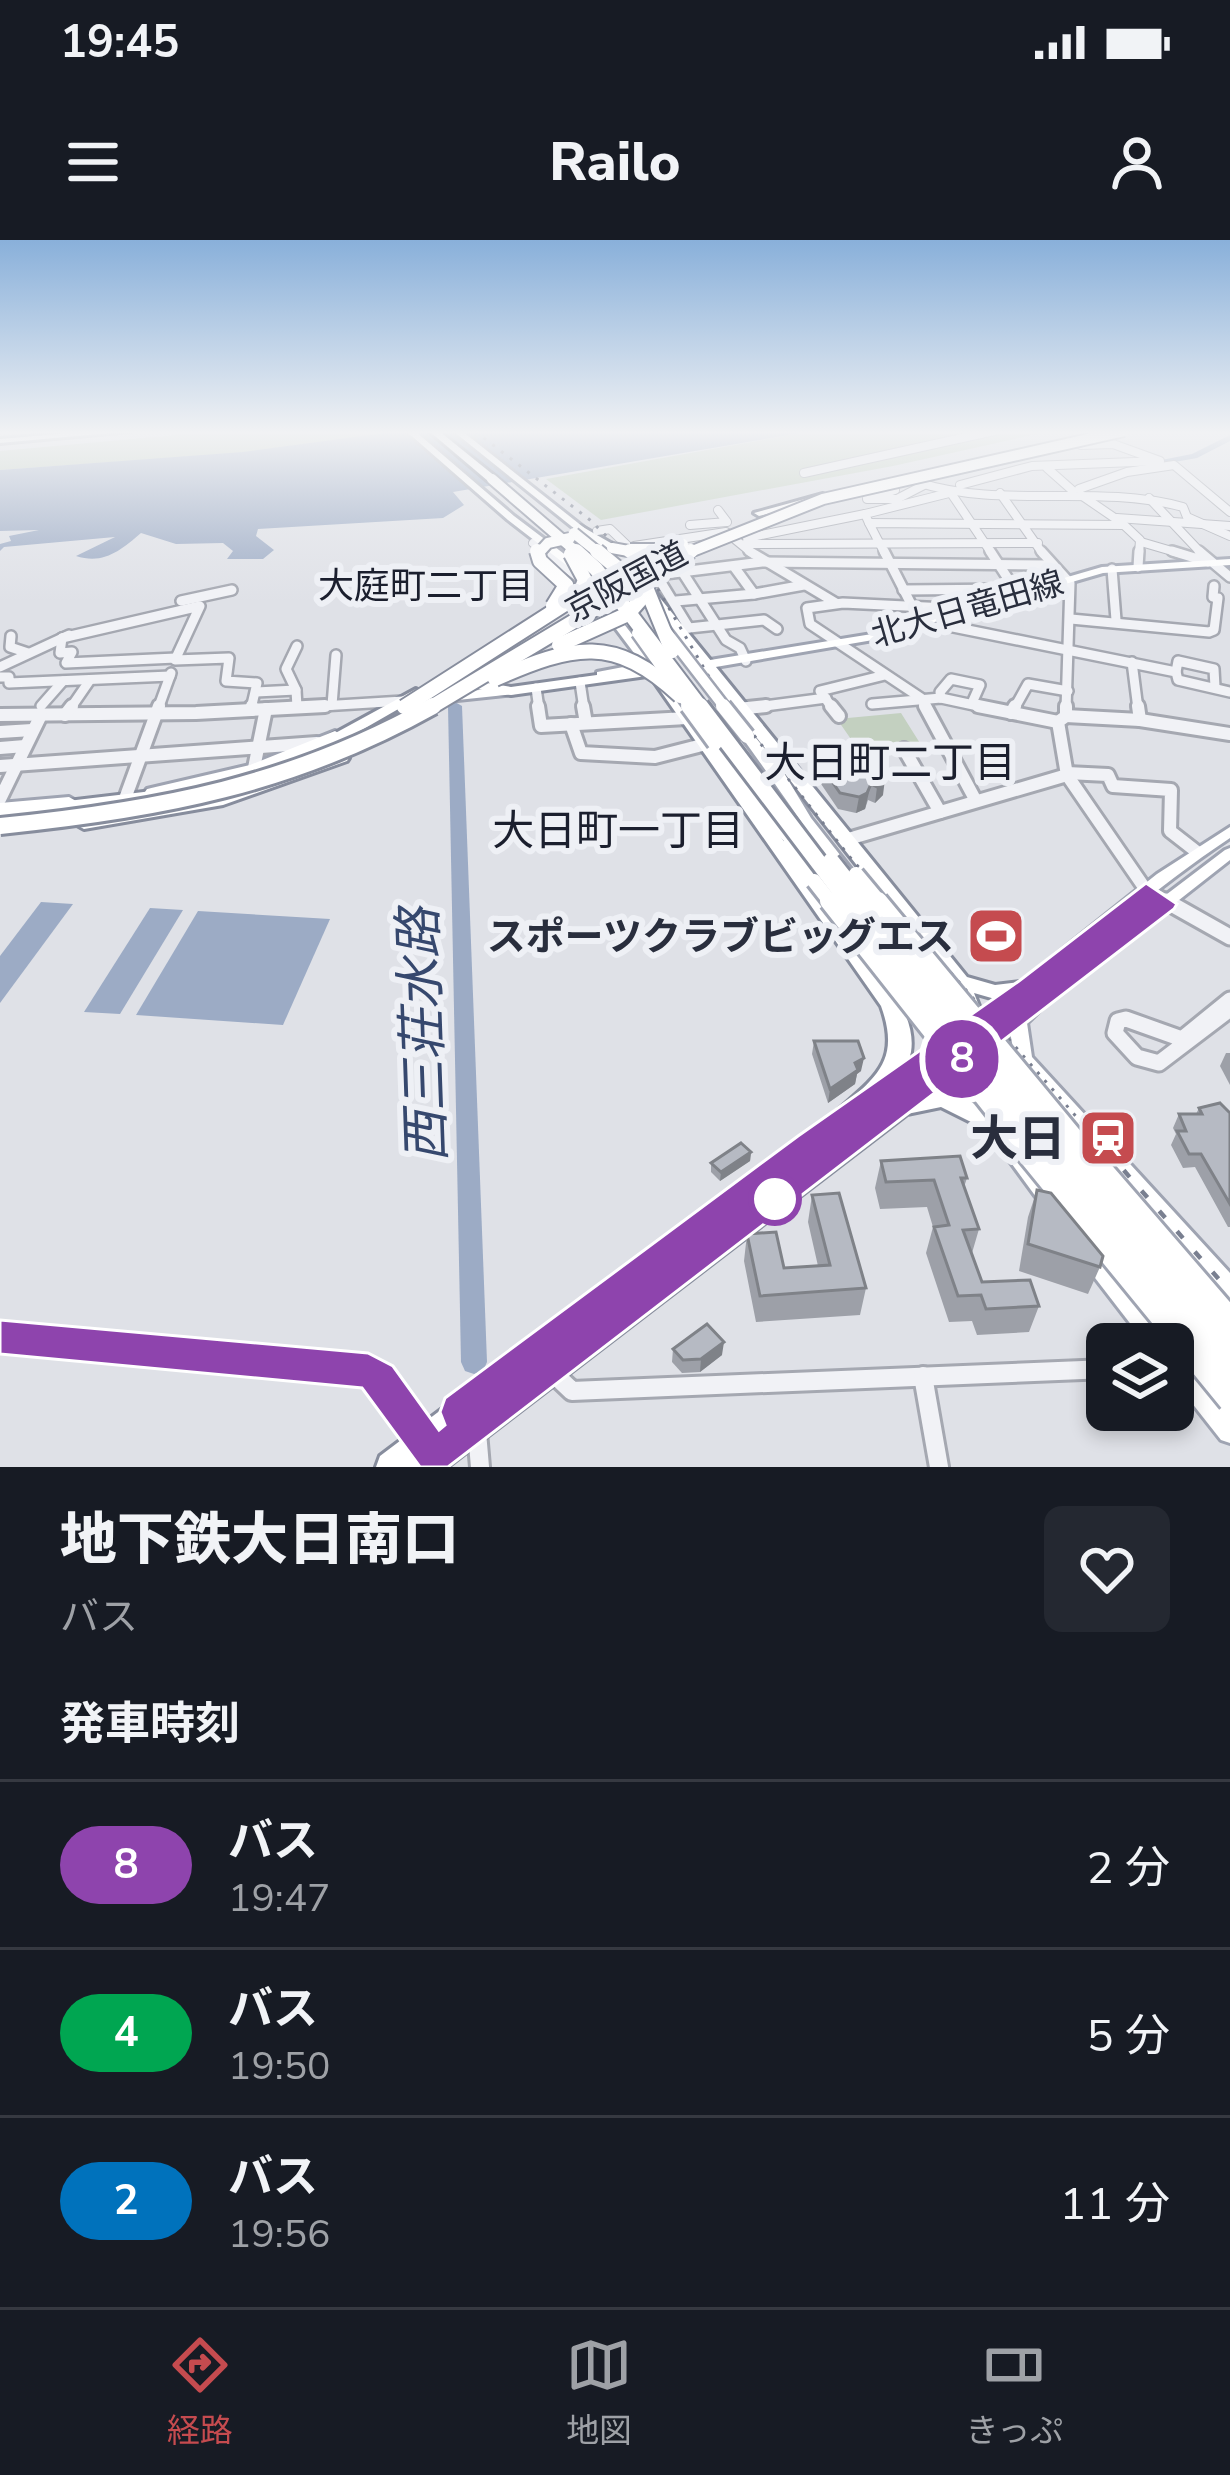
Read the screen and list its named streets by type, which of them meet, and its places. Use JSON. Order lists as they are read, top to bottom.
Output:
{
  "streets": {
    "highway": ["京阪国道"],
    "main road": ["北大日竜田線"]
  },
  "crossings": [
    ["京阪国道", "北大日竜田線"]
  ],
  "districts": ["大庭町二丁目", "大日町二丁目", "大日町一丁目"],
  "water": ["西三荘水路"],
  "places": {
    "sports": ["スポーツクラブビッグエス"],
    "station": ["大日"]
  },
  "lines": ["bus line 8"],
  "page": {
    "status": "19:45",
    "header": "Railo",
    "on_map": "8",
    "heading": [
      ["地下鉄大日南口", "バス"],
      "発車時刻"
    ],
    "list": [
      {
        "mark": "8",
        "name": "バス",
        "note": "19:47",
        "value": "2 分"
      },
      {
        "mark": "4",
        "name": "バス",
        "note": "19:50",
        "value": "5 分"
      },
      {
        "mark": "2",
        "name": "バス",
        "note": "19:56",
        "value": "11 分"
      }
    ],
    "tabs": ["経路", "地図", "きっぷ"]
  }
}
